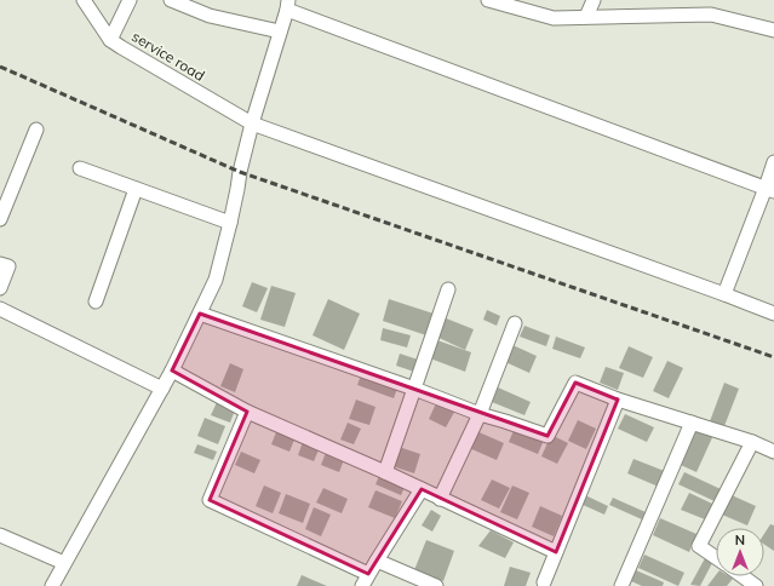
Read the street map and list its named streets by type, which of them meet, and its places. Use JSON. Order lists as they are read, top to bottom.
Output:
{
  "streets": {
    "street": ["service road"]
  },
  "north": "top"
}
